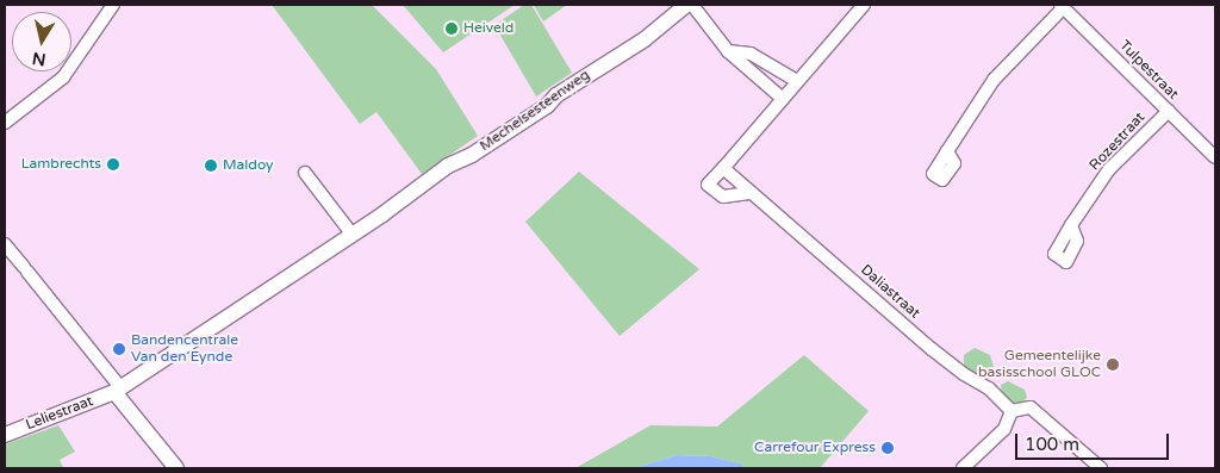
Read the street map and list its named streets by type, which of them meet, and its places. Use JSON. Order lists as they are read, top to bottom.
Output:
{
  "streets": {
    "street": [
      "Tulpestraat",
      "Mechelsesteenweg",
      "Rozestraat",
      "Daliastraat",
      "Leliestraat"
    ]
  },
  "crossings": [
    ["Tulpestraat", "Rozestraat"],
    ["Mechelsesteenweg", "Leliestraat"]
  ],
  "places": [
    "Heiveld",
    "Lambrechts",
    "Maldoy",
    "Bandencentrale Van den Eynde",
    "Gemeentelijke basisschool GLOC",
    "Carrefour Express"
  ],
  "scale_bar": "100 m",
  "north": "bottom"
}
